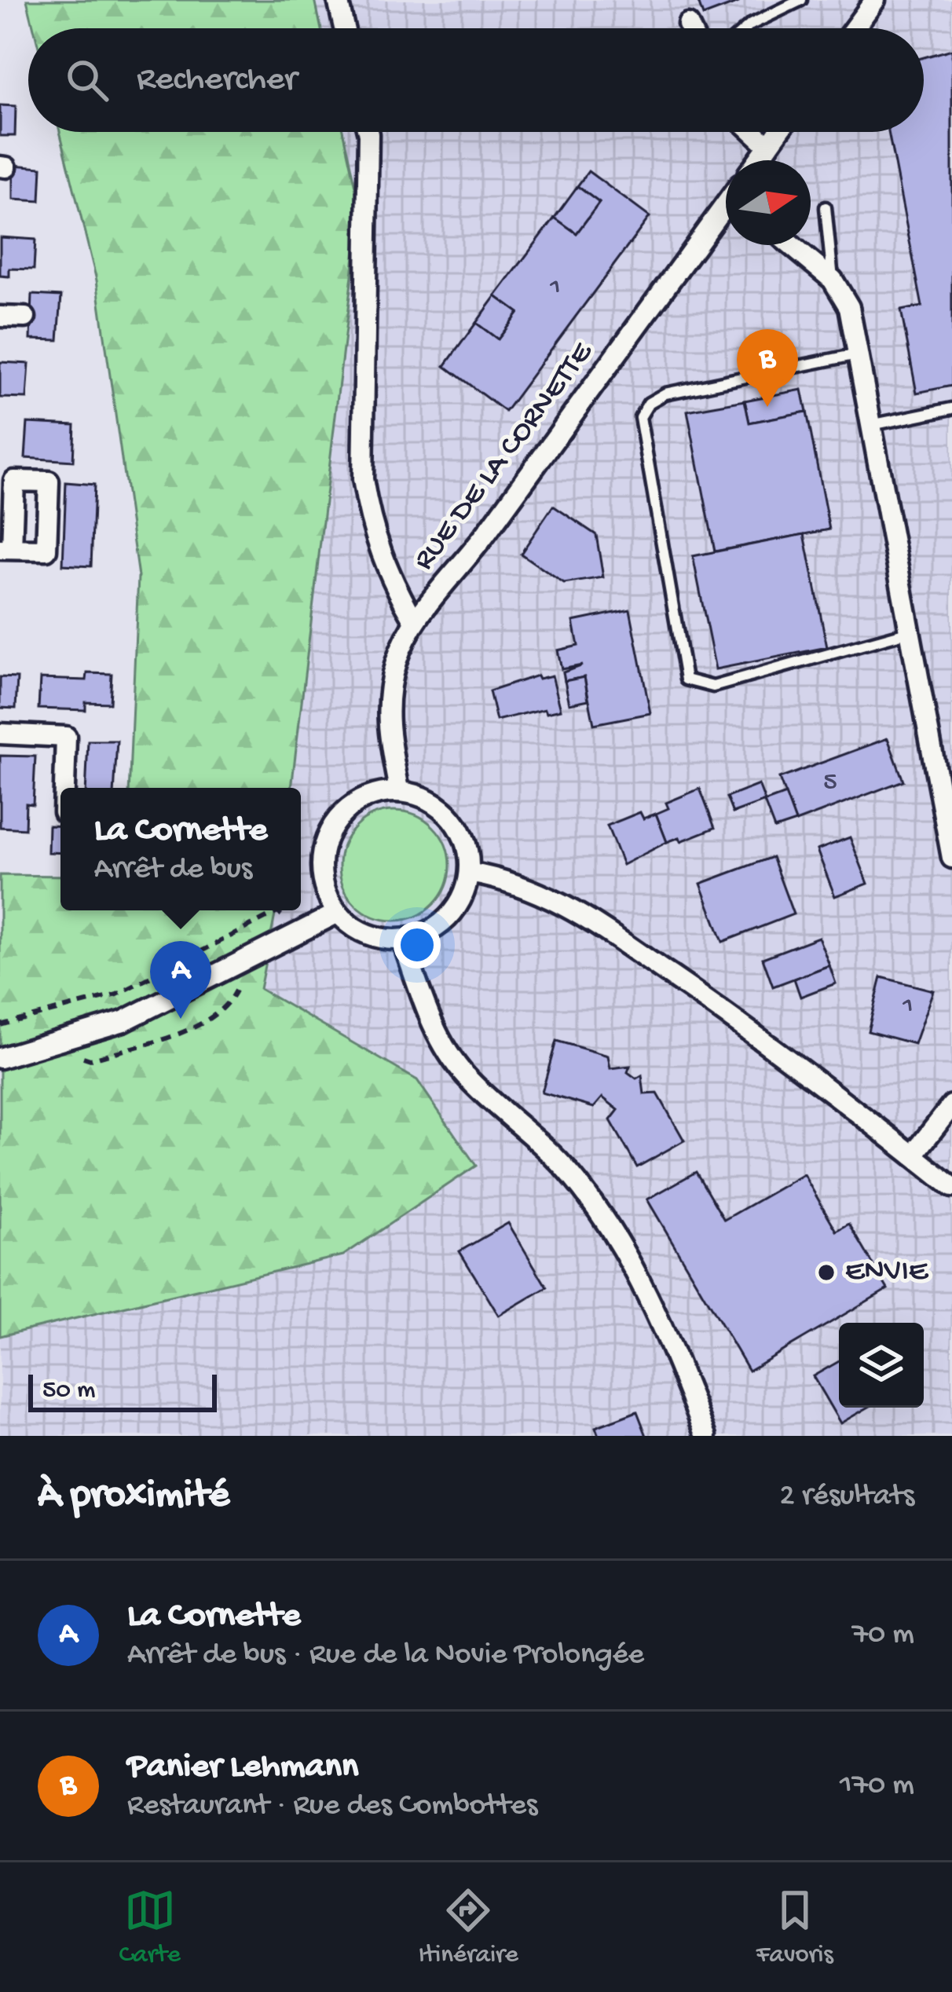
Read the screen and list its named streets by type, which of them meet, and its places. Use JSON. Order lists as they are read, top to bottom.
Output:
{
  "streets": {
    "street": ["RUE DE LA CORNETTE"]
  },
  "places": ["ENVIE"],
  "house_numbers": ["1", "5", "1"],
  "scale_bar": "50 m",
  "north": "right",
  "page": {
    "search": "Rechercher",
    "pins": ["B", "A"],
    "popup": ["La Cornette", "Arrêt de bus"],
    "scale": "50 m",
    "heading": ["À proximité", "2 résultats"],
    "list": [
      {
        "mark": "A",
        "name": "La Cornette",
        "note": "Arrêt de bus · Rue de la Novie Prolongée",
        "value": "70 m"
      },
      {
        "mark": "B",
        "name": "Panier Lehmann",
        "note": "Restaurant · Rue des Combottes",
        "value": "170 m"
      }
    ],
    "nav": ["Carte", "Itinéraire", "Favoris"]
  }
}
